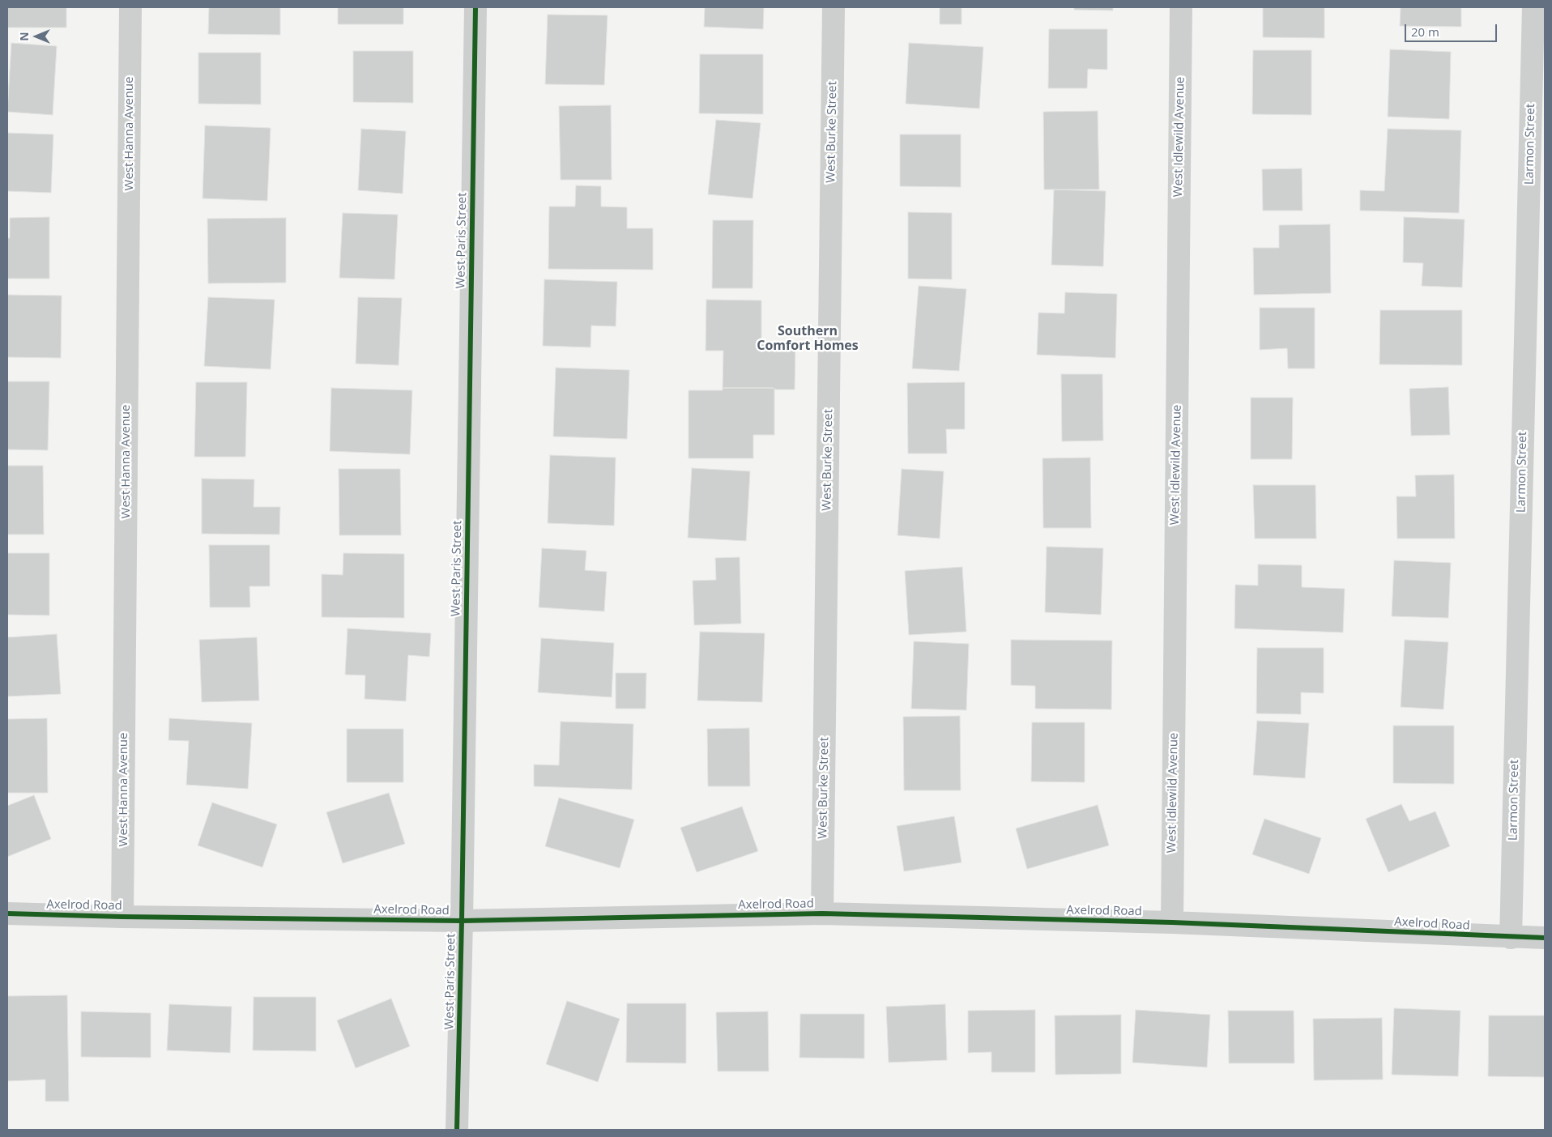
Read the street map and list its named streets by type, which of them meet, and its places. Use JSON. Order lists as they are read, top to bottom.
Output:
{
  "streets": {
    "street": [
      "West Burke Street",
      "West Hanna Avenue",
      "West Idlewild Avenue",
      "Larmon Street",
      "West Paris Street",
      "Axelrod Road"
    ]
  },
  "crossings": [
    ["West Burke Street", "Axelrod Road"],
    ["West Hanna Avenue", "Axelrod Road"],
    ["West Idlewild Avenue", "Axelrod Road"],
    ["Larmon Street", "Axelrod Road"],
    ["West Paris Street", "Axelrod Road"]
  ],
  "districts": ["Southern Comfort Homes"],
  "scale_bar": "20 m",
  "north": "left"
}
